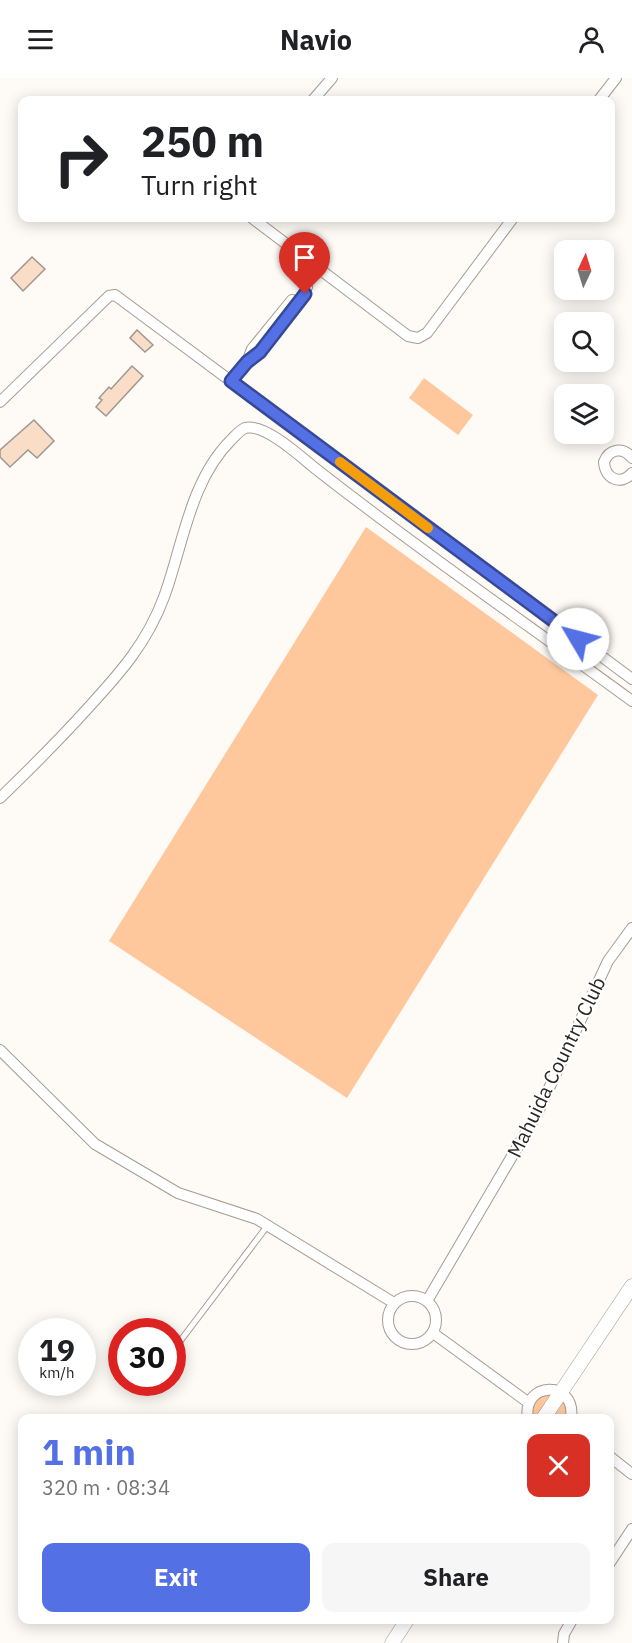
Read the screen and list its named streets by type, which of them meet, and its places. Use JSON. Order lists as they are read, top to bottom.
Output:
{
  "streets": {
    "street": ["Mahuida Country Club"]
  },
  "north": "top",
  "page": {
    "header": "Navio",
    "turn": ["250 m", "Turn right"],
    "speed": "19 km/h",
    "limit": "30",
    "heading": ["1 min", "320 m · 08:34"],
    "buttons": ["Exit", "Share"]
  }
}
